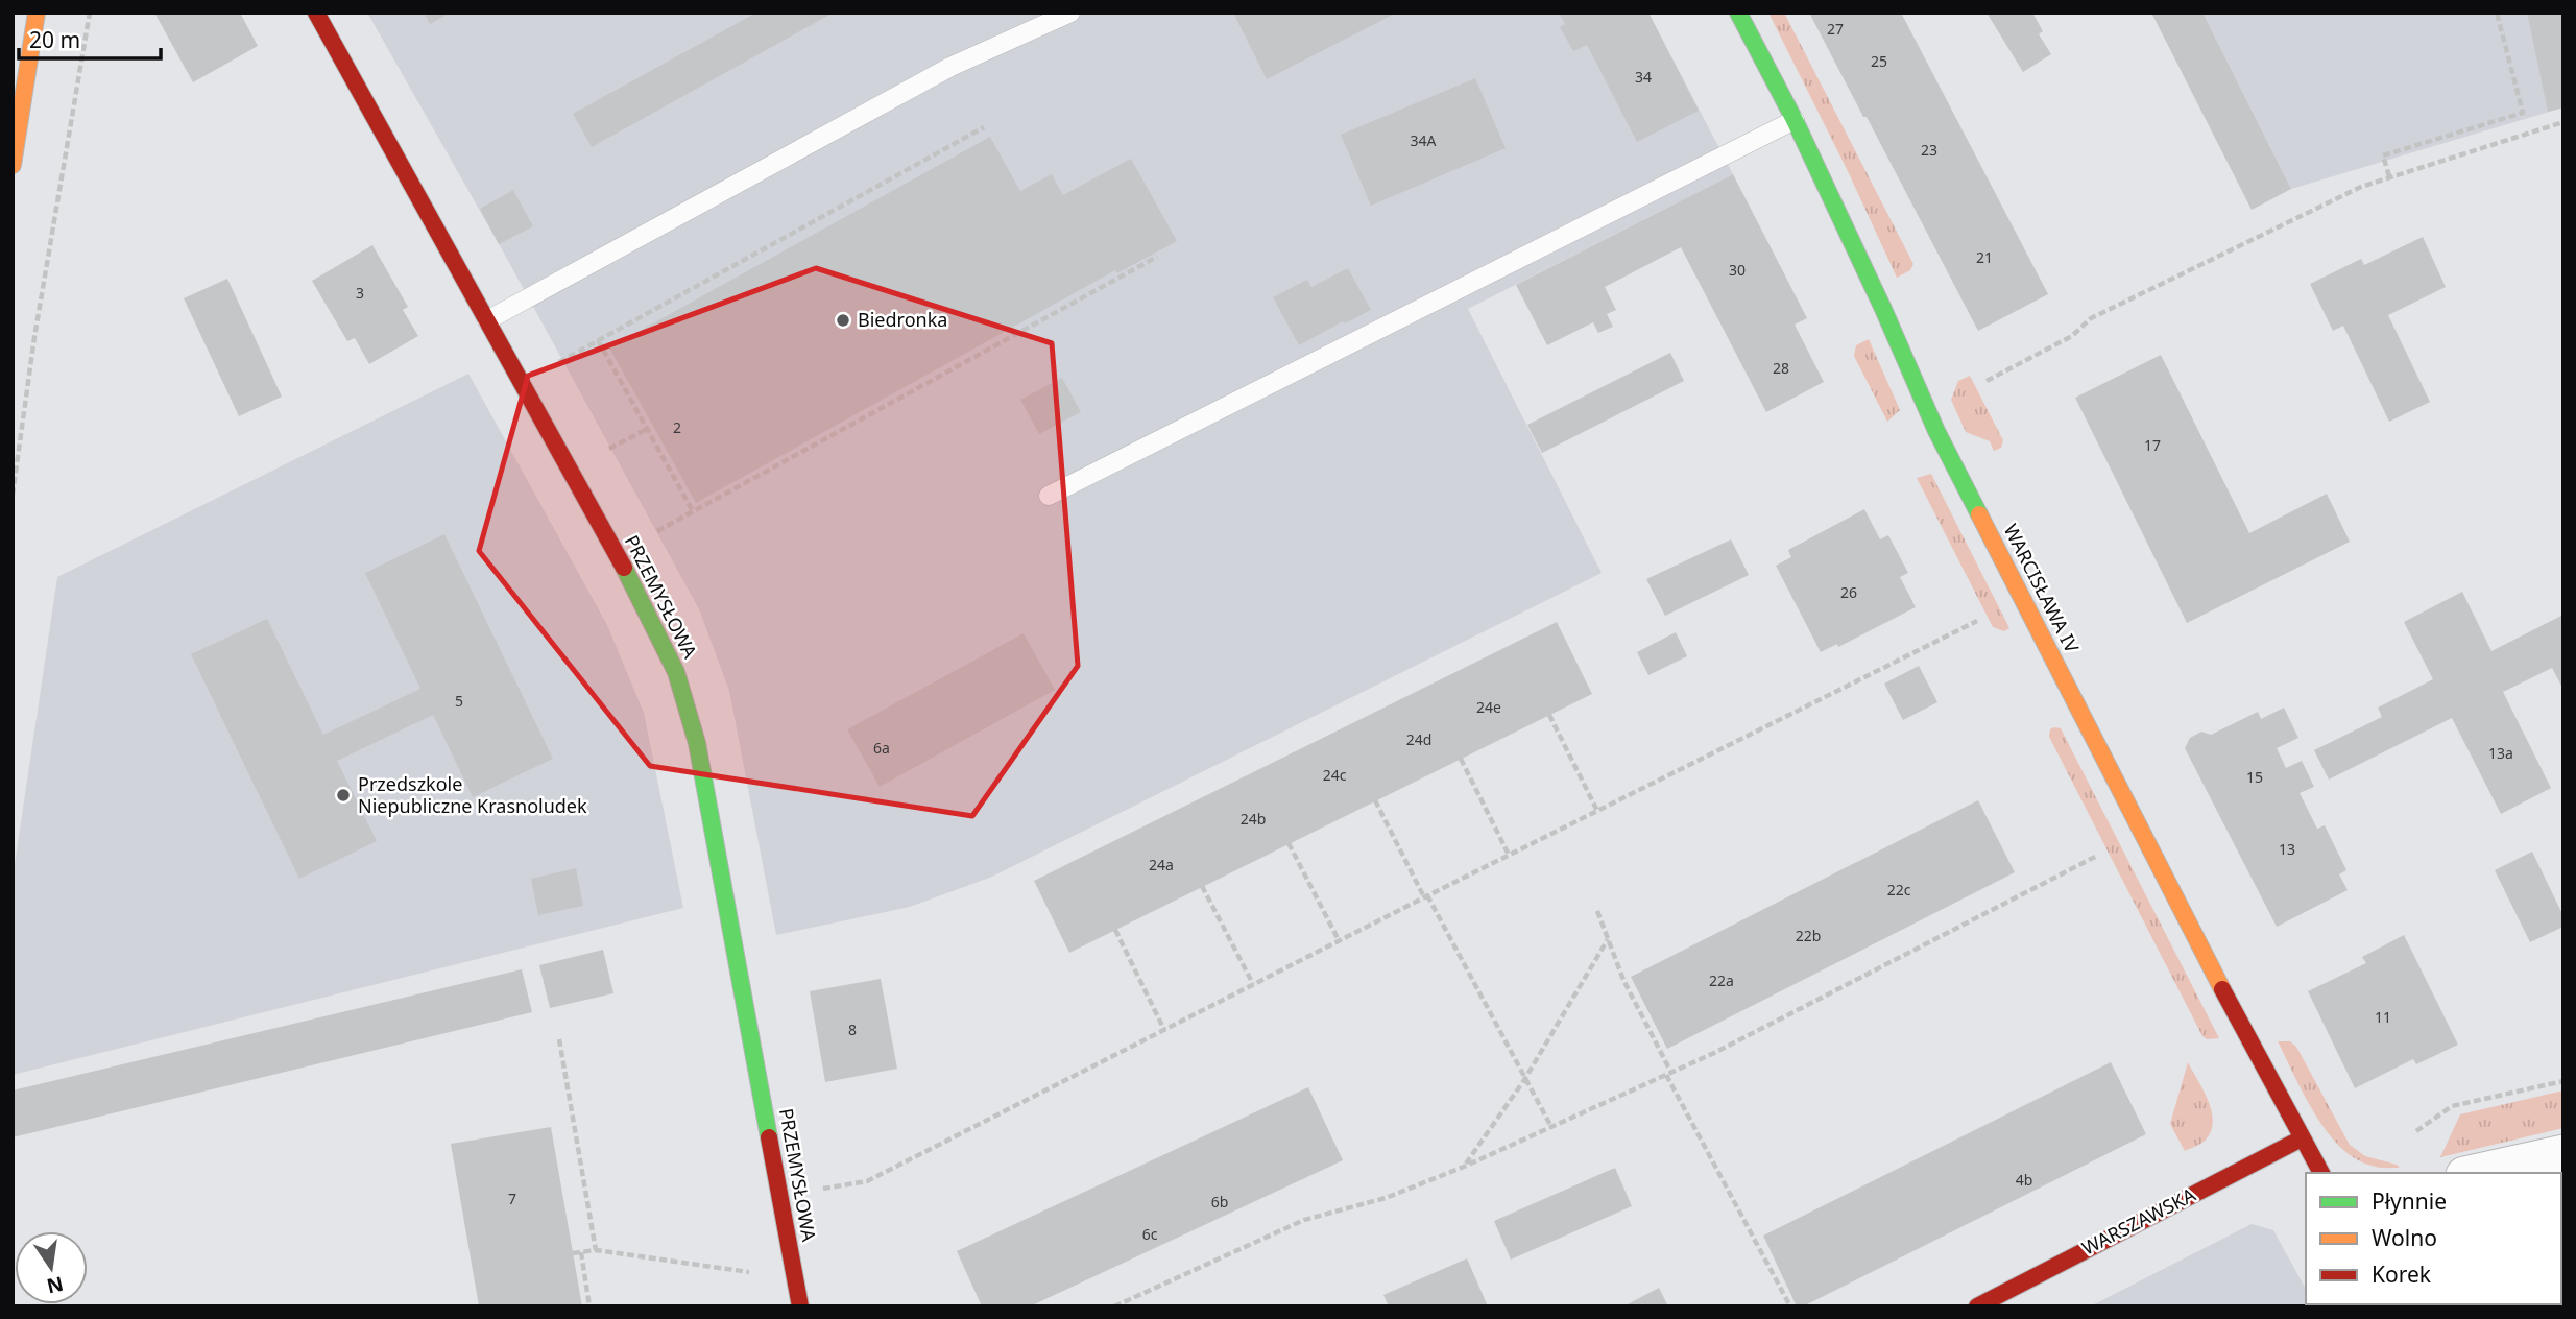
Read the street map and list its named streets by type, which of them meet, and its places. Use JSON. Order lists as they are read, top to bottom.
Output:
{
  "streets": {
    "street": ["WARCISŁAWA IV", "PRZEMYSŁOWA", "WARSZAWSKA"]
  },
  "crossings": [
    ["WARCISŁAWA IV", "WARSZAWSKA"]
  ],
  "places": ["Biedronka", "Przedszkole Niepubliczne Krasnoludek"],
  "house_numbers": [
    "27",
    "25",
    "34",
    "34A",
    "23",
    "21",
    "30",
    "3",
    "28",
    "2",
    "17",
    "26",
    "5",
    "24e",
    "24d",
    "6a",
    "13a",
    "24c",
    "15",
    "24b",
    "13",
    "24a",
    "22c",
    "22b",
    "22a",
    "11",
    "8",
    "4b",
    "7",
    "6b",
    "6c"
  ],
  "legend": ["Płynnie", "Wolno", "Korek"],
  "scale_bar": "20 m",
  "north": "bottom"
}
